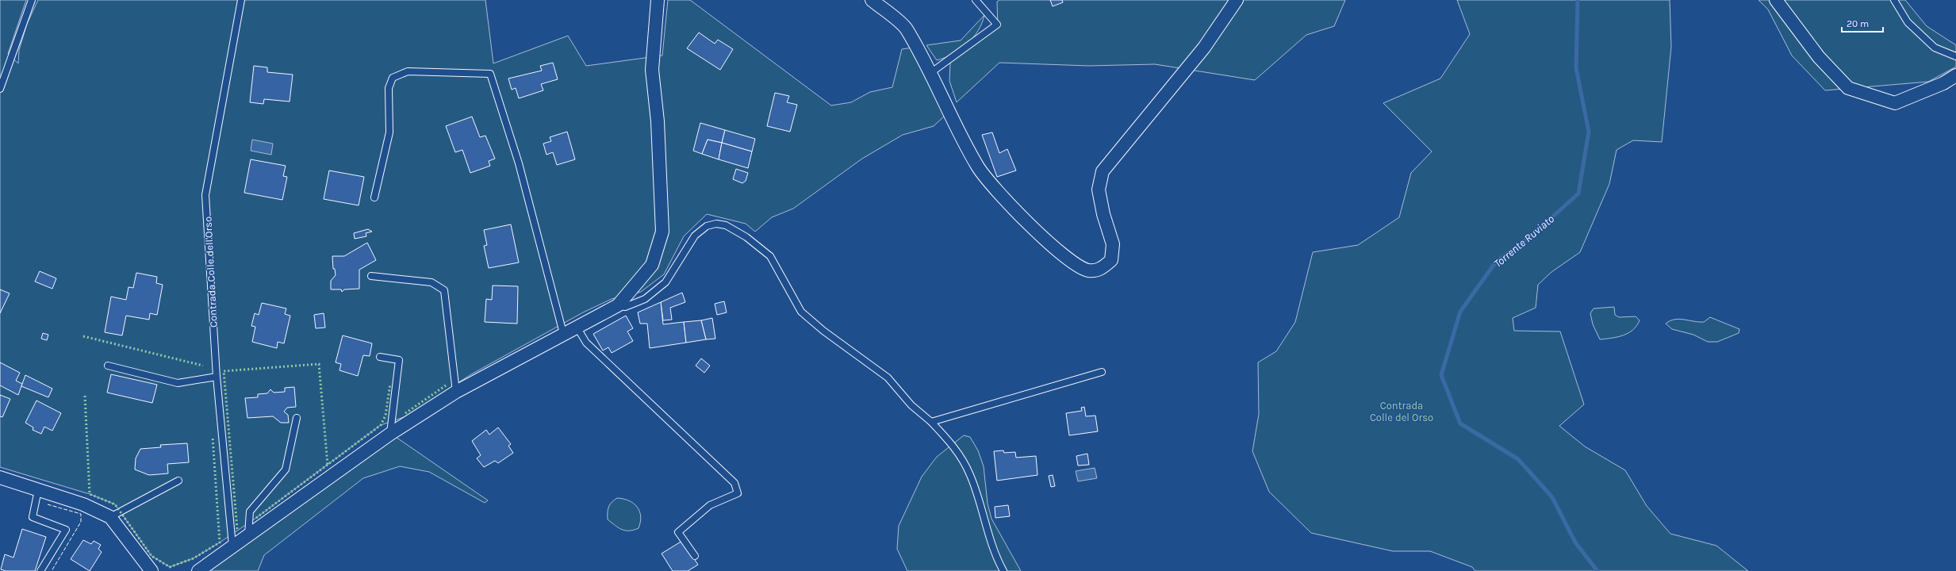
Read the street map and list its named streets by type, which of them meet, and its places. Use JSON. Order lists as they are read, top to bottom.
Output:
{
  "streets": {
    "lane": ["Contrada Colle dell'Orso"]
  },
  "water": ["Torrente Ruviato"],
  "parks": ["Contrada Colle del Orso"],
  "scale_bar": "20 m"
}
